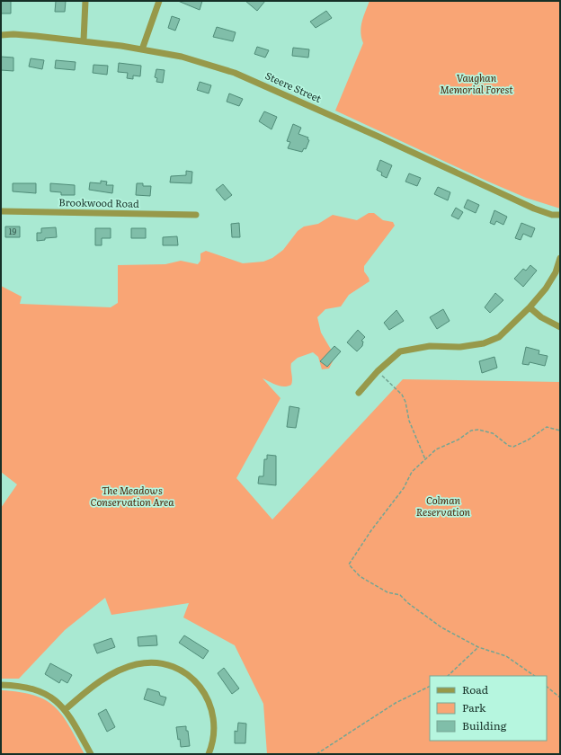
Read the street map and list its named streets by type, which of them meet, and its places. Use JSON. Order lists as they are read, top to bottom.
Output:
{
  "streets": {
    "street": ["Steere Street", "Brookwood Road"]
  },
  "parks": ["Vaughan Memorial Forest", "The Meadows Conservation Area", "Colman Reservation"],
  "house_numbers": ["19"],
  "legend": ["Road", "Park", "Building"]
}
